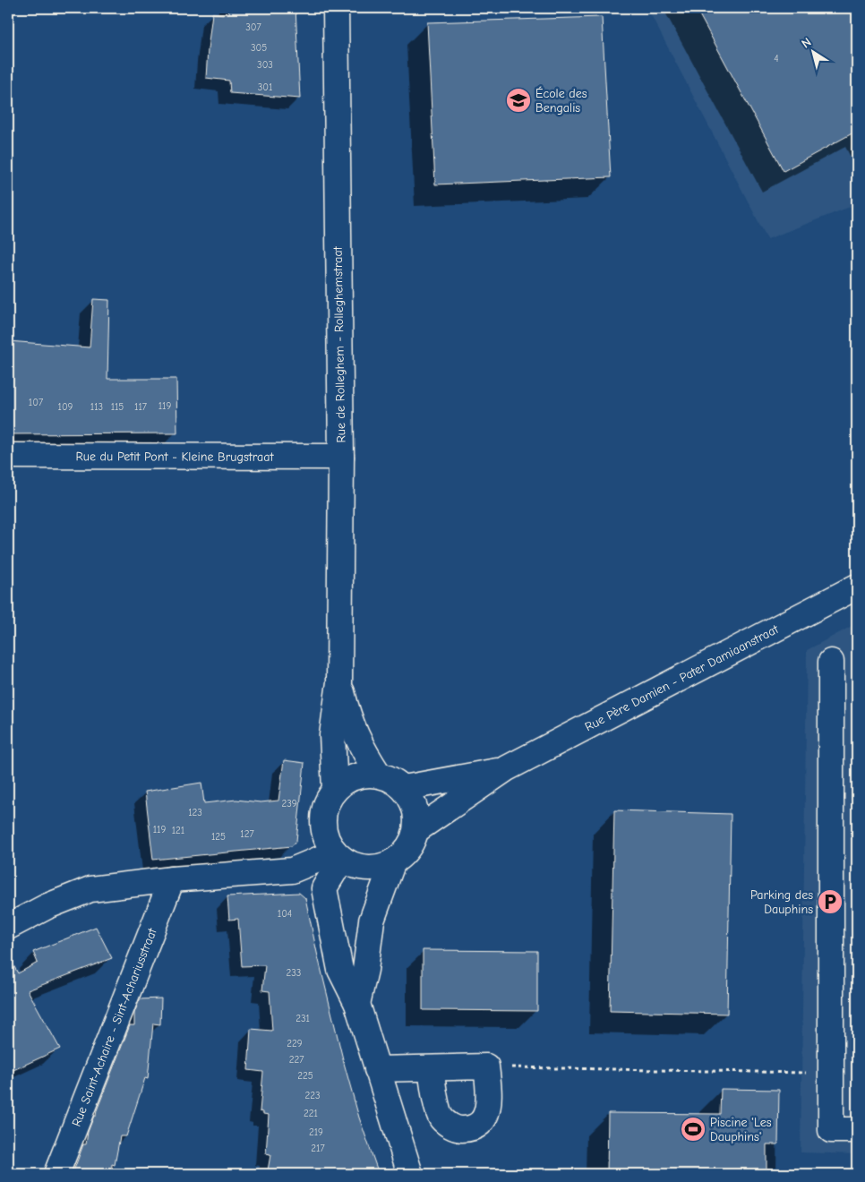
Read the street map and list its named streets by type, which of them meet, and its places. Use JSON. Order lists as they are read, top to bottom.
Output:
{
  "streets": {
    "street": [
      "Rue de Rolleghem - Rolleghemstraat",
      "Rue du Petit Pont - Kleine Brugstraat",
      "Rue Père Damien - Pater Damiaanstraat",
      "Rue Saint-Achaire - Sint-Achariusstraat"
    ]
  },
  "crossings": [
    ["Rue de Rolleghem - Rolleghemstraat", "Rue du Petit Pont - Kleine Brugstraat"],
    ["Rue de Rolleghem - Rolleghemstraat", "Rue Père Damien - Pater Damiaanstraat"]
  ],
  "places": {
    "school or university": ["École des Bengalis"],
    "parking": ["Parking des Dauphins"],
    "sports": ["Piscine 'Les Dauphins'"]
  },
  "house_numbers": [
    "307",
    "305",
    "4",
    "303",
    "301",
    "107",
    "119",
    "109",
    "113",
    "115",
    "117",
    "239",
    "123",
    "119",
    "121",
    "127",
    "125",
    "104",
    "233",
    "231",
    "229",
    "227",
    "225",
    "223",
    "221",
    "219",
    "217"
  ],
  "north": "top left"
}
